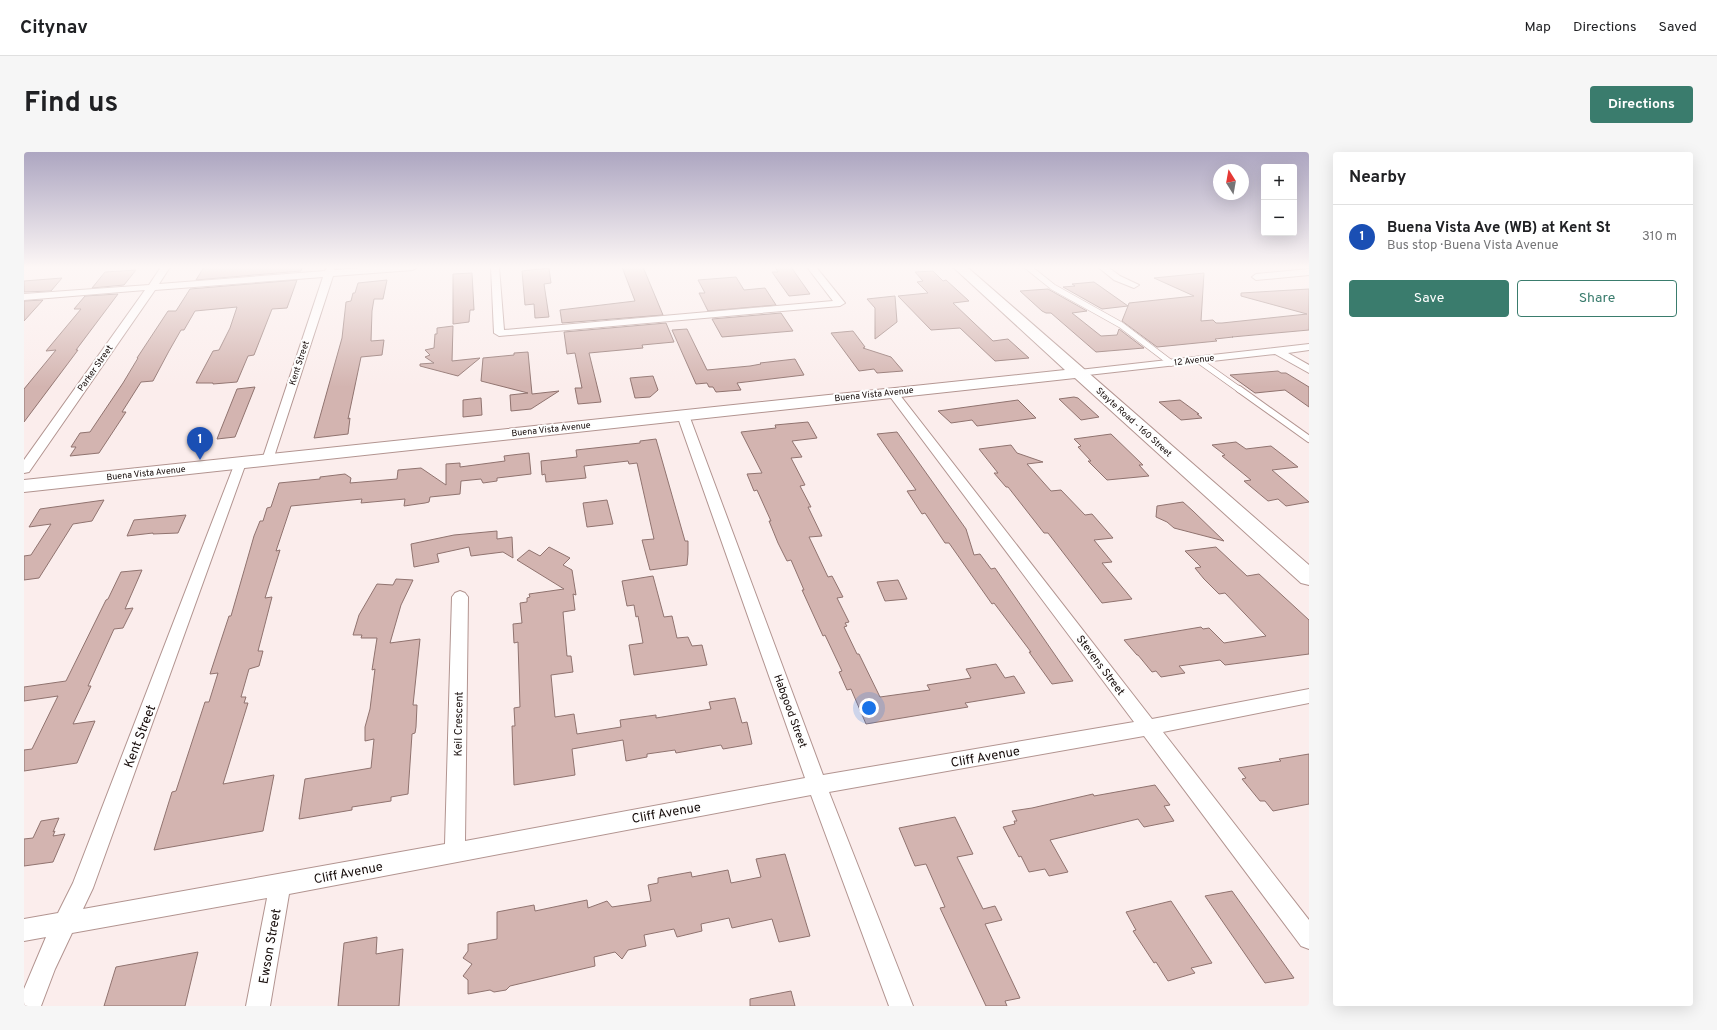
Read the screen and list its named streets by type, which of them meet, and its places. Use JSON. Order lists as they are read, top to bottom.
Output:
{
  "streets": {
    "street": [
      "12 Avenue",
      "Kent Street",
      "Parker Street",
      "Buena Vista Avenue",
      "Stayte Road - 160 Street",
      "Stevens Street",
      "Habgood Street",
      "Keil Crescent",
      "Cliff Avenue",
      "Ewson Street"
    ]
  },
  "crossings": [
    ["12 Avenue", "Buena Vista Avenue"],
    ["12 Avenue", "Stayte Road - 160 Street"],
    ["Kent Street", "Buena Vista Avenue"],
    ["Kent Street", "Cliff Avenue"],
    ["Buena Vista Avenue", "Stayte Road - 160 Street"],
    ["Buena Vista Avenue", "Stevens Street"],
    ["Buena Vista Avenue", "Habgood Street"],
    ["Stevens Street", "Cliff Avenue"],
    ["Habgood Street", "Cliff Avenue"],
    ["Keil Crescent", "Cliff Avenue"],
    ["Cliff Avenue", "Ewson Street"]
  ],
  "north": "top",
  "page": {
    "header": "Citynav",
    "nav": ["Map", "Directions", "Saved"],
    "title": "Find us",
    "buttons": [
      "Directions",
      ["Save", "Share"]
    ],
    "heading": "Nearby",
    "map_buttons": ["+", "−"],
    "list": [
      {
        "mark": "1",
        "name": "Buena Vista Ave (WB) at Kent St",
        "note": "Bus stop · Buena Vista Avenue",
        "value": "310 m"
      }
    ],
    "pins": "1"
  }
}
